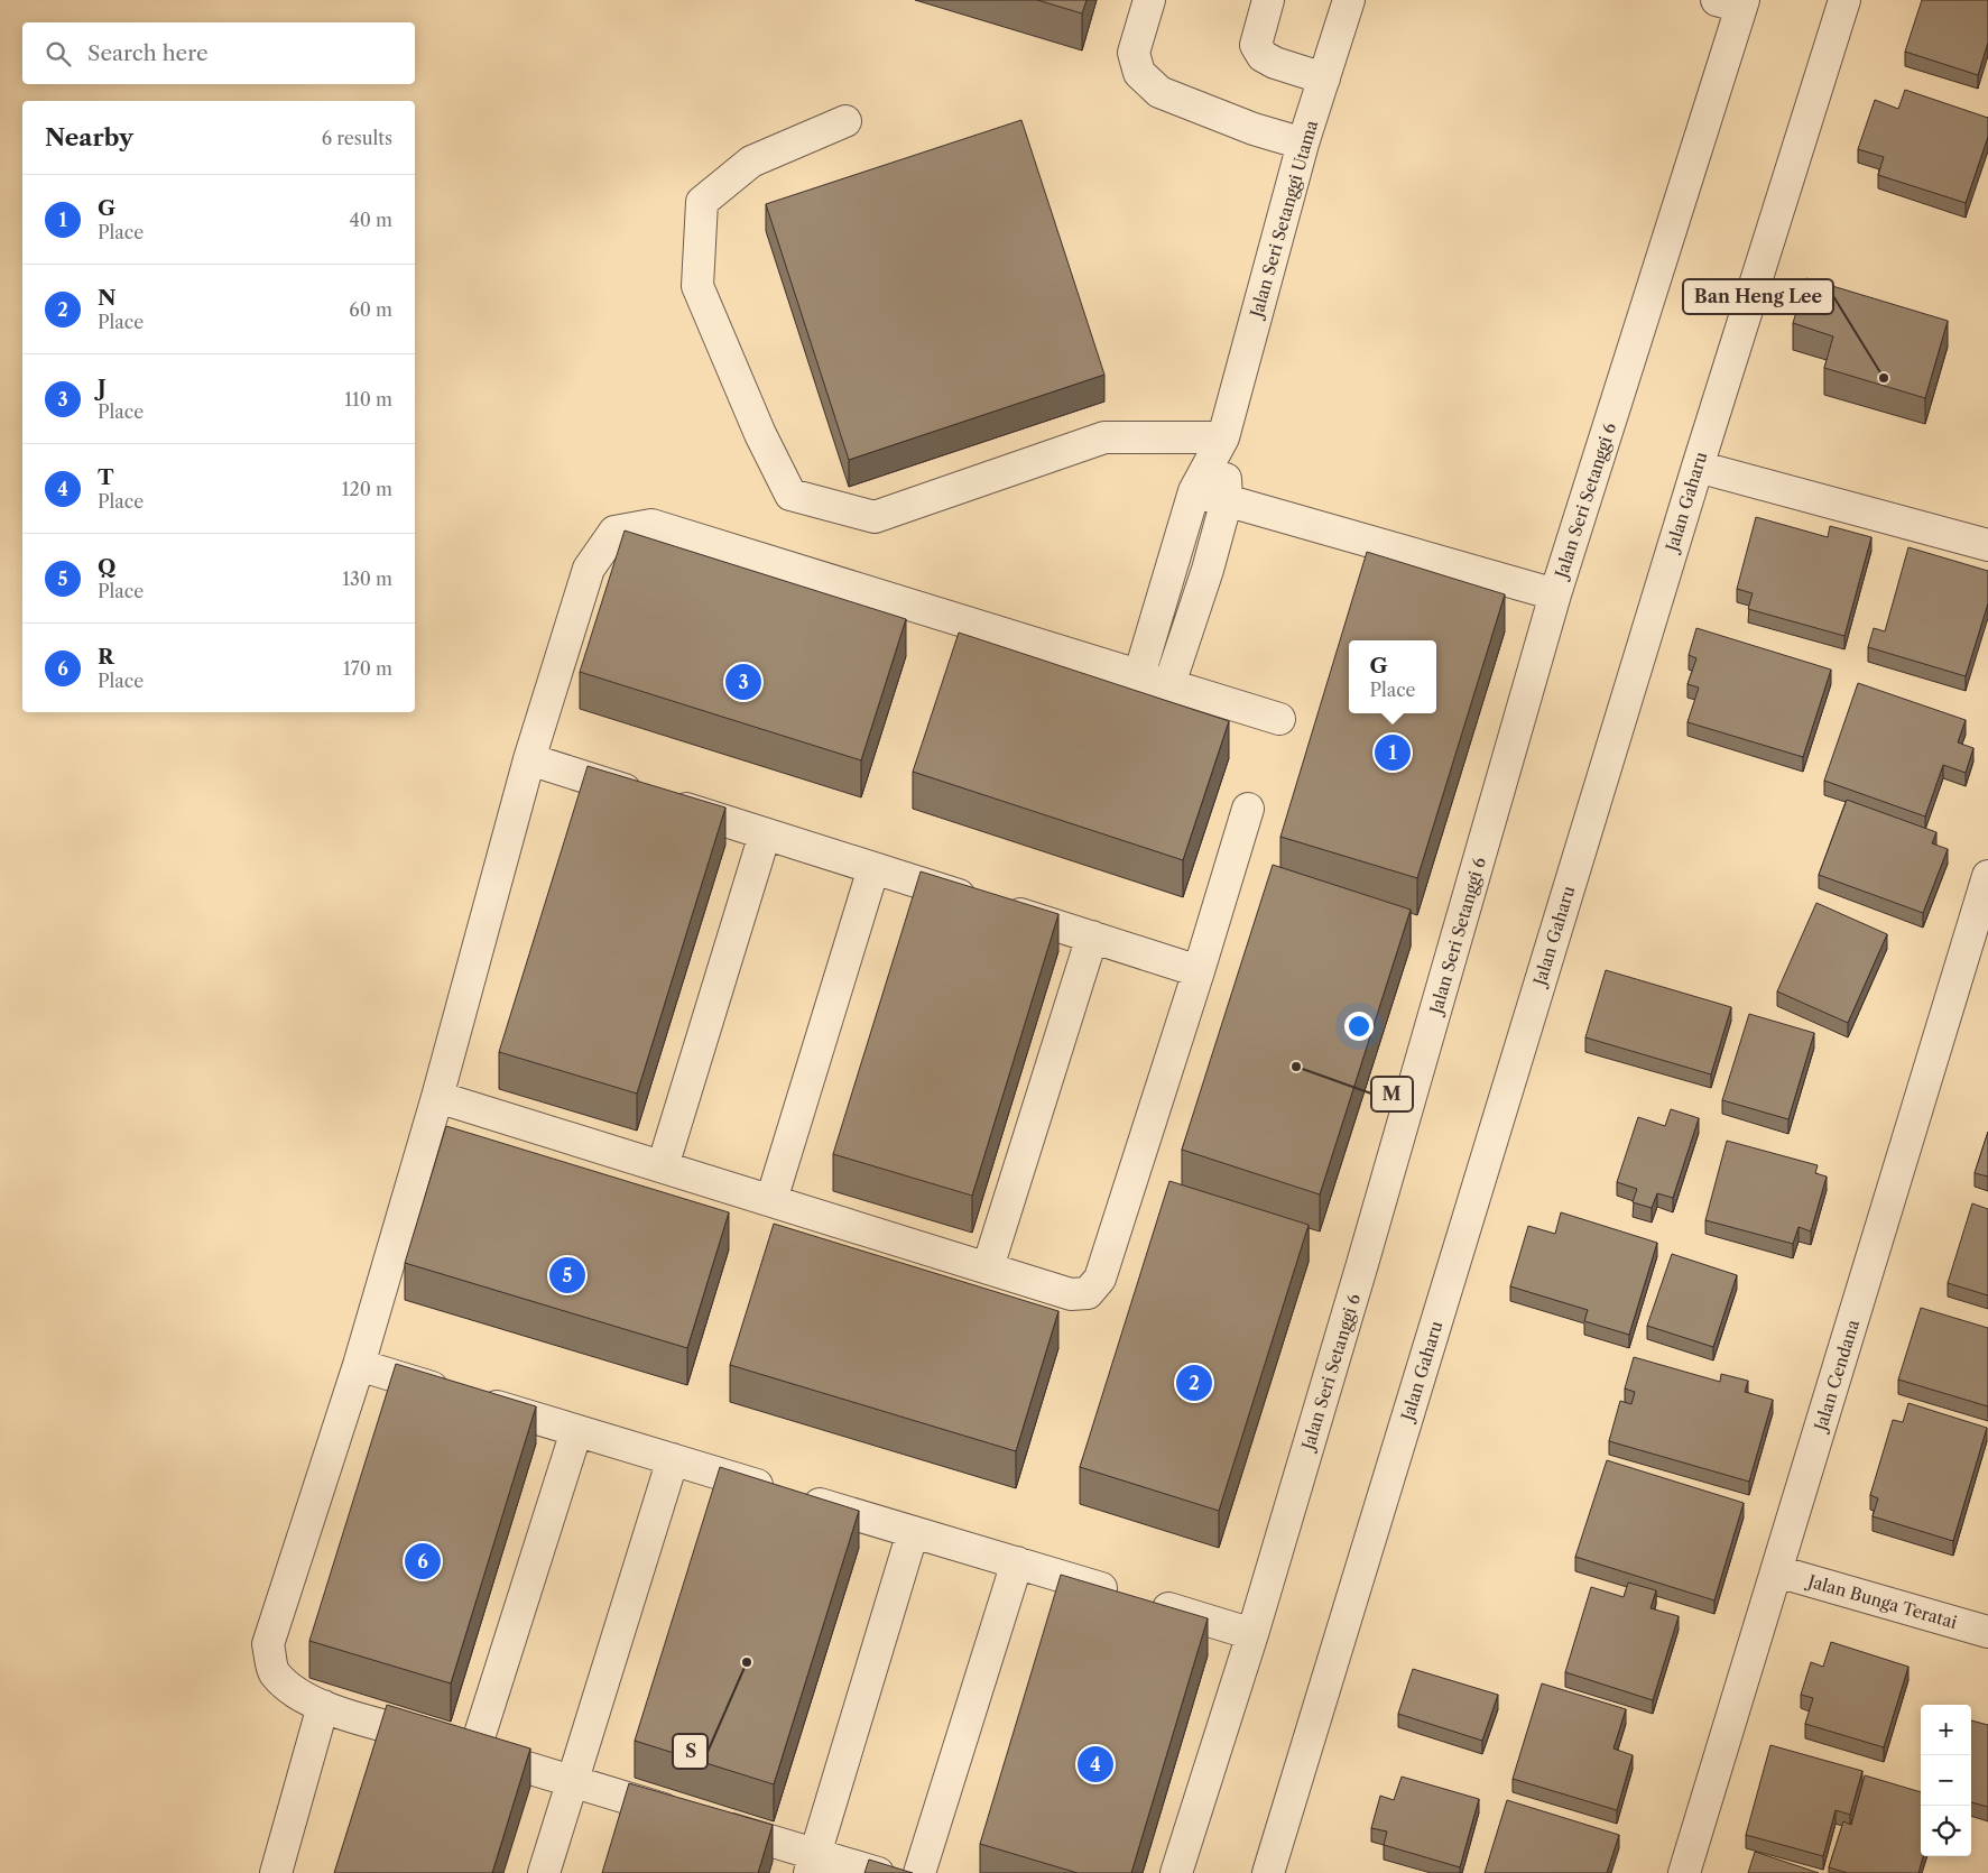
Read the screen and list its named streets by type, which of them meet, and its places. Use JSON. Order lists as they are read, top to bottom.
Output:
{
  "streets": {
    "street": [
      "Jalan Seri Setanggi Utama",
      "Jalan Seri Setanggi 6",
      "Jalan Gaharu",
      "Jalan Cendana",
      "Jalan Bunga Teratai"
    ]
  },
  "crossings": [
    ["Jalan Cendana", "Jalan Bunga Teratai"]
  ],
  "places": ["Ban Heng Lee", "M", "S"],
  "page": {
    "search": "Search here",
    "heading": ["Nearby", "6 results"],
    "list": [
      {
        "mark": "1",
        "name": "G",
        "note": "Place",
        "value": "40 m"
      },
      {
        "mark": "2",
        "name": "N",
        "note": "Place",
        "value": "60 m"
      },
      {
        "mark": "3",
        "name": "J",
        "note": "Place",
        "value": "110 m"
      },
      {
        "mark": "4",
        "name": "T",
        "note": "Place",
        "value": "120 m"
      },
      {
        "mark": "5",
        "name": "Q",
        "note": "Place",
        "value": "130 m"
      },
      {
        "mark": "6",
        "name": "R",
        "note": "Place",
        "value": "170 m"
      }
    ],
    "popup": ["G", "Place"],
    "pins": [
      "3",
      "1",
      "5",
      "2",
      "6",
      "4"
    ],
    "map_buttons": ["+", "−"]
  }
}
